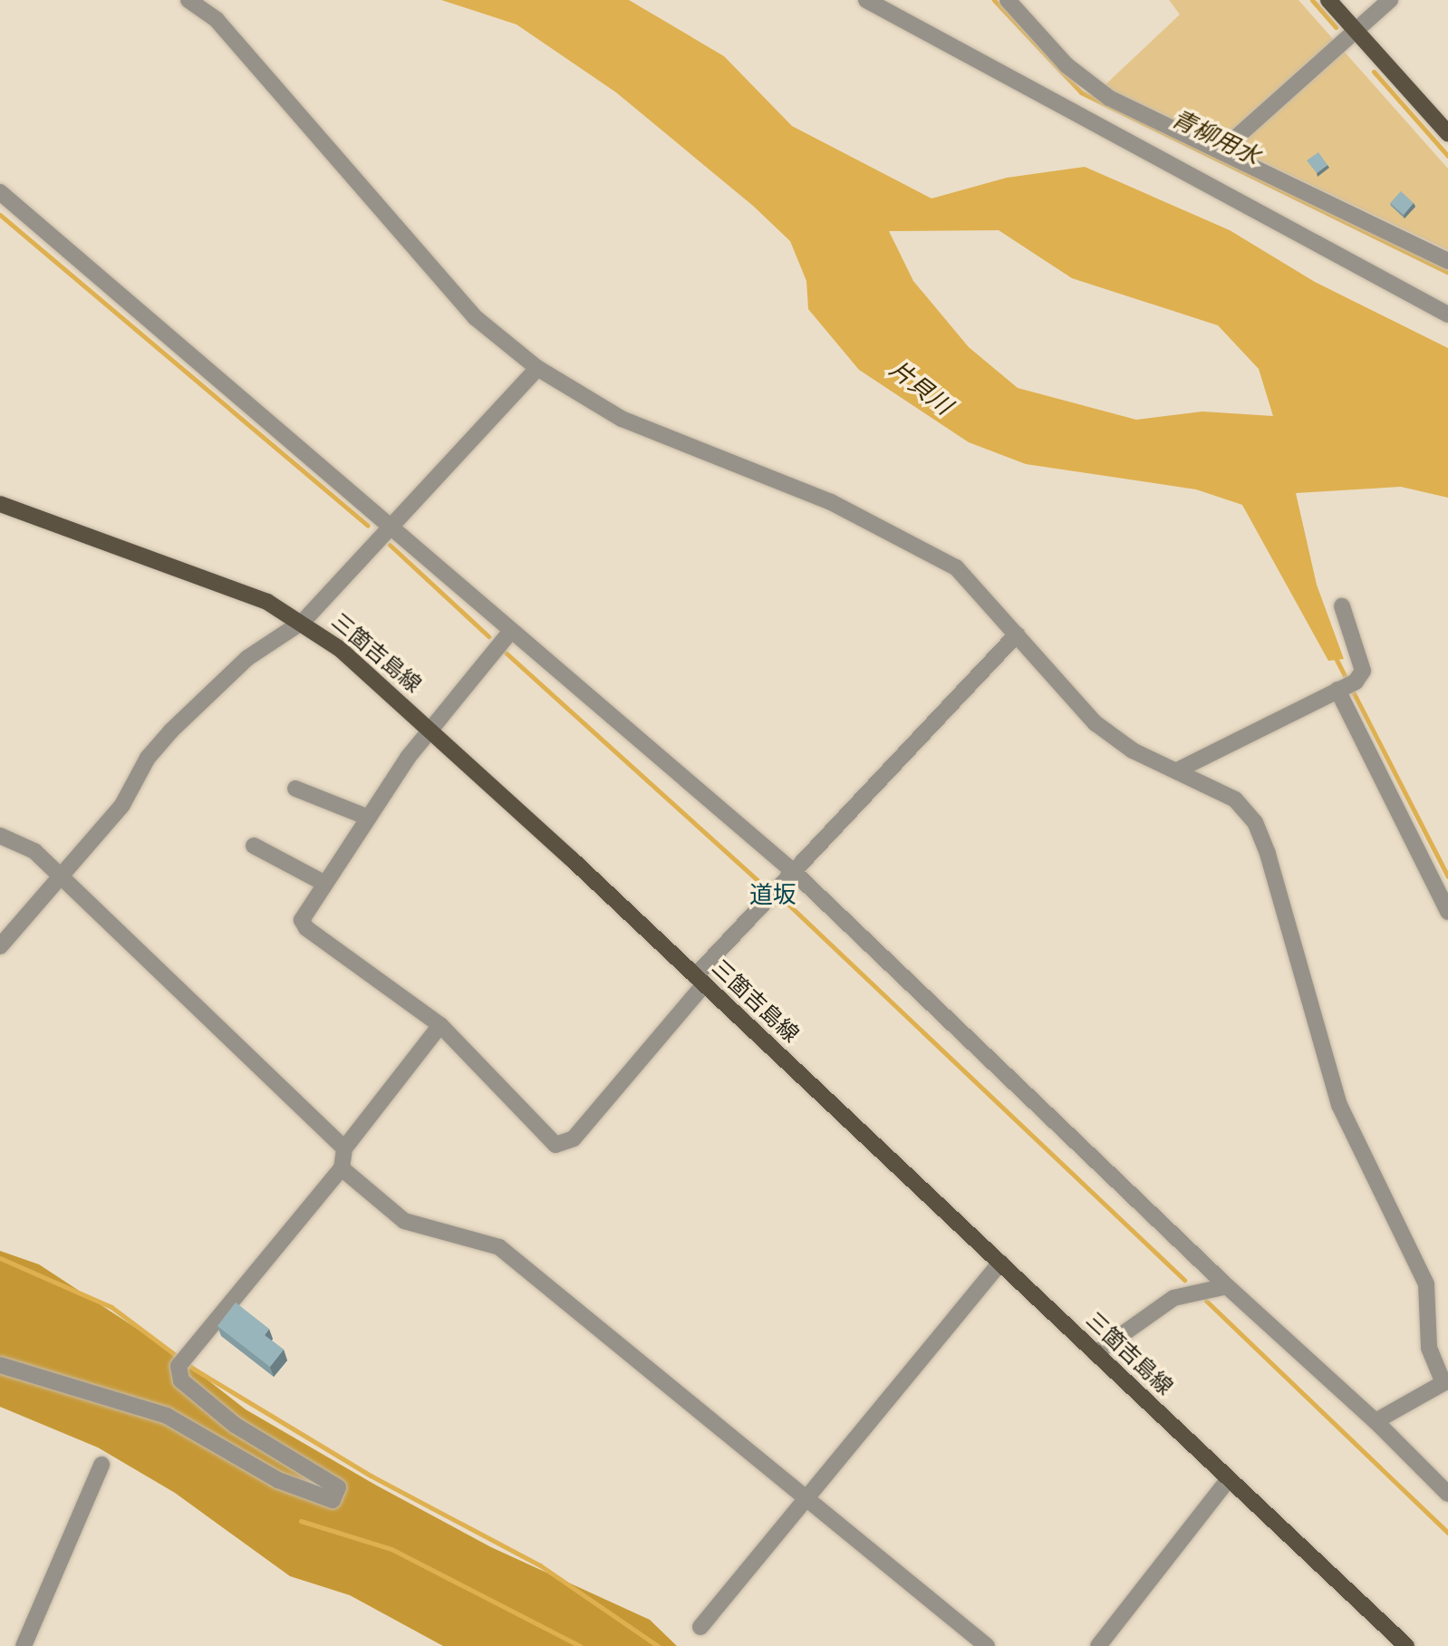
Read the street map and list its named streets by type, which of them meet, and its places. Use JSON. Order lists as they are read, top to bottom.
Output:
{
  "streets": {
    "main road": ["三箇吉島線"]
  },
  "districts": ["道坂"],
  "water": ["青柳用水", "片貝川"]
}
